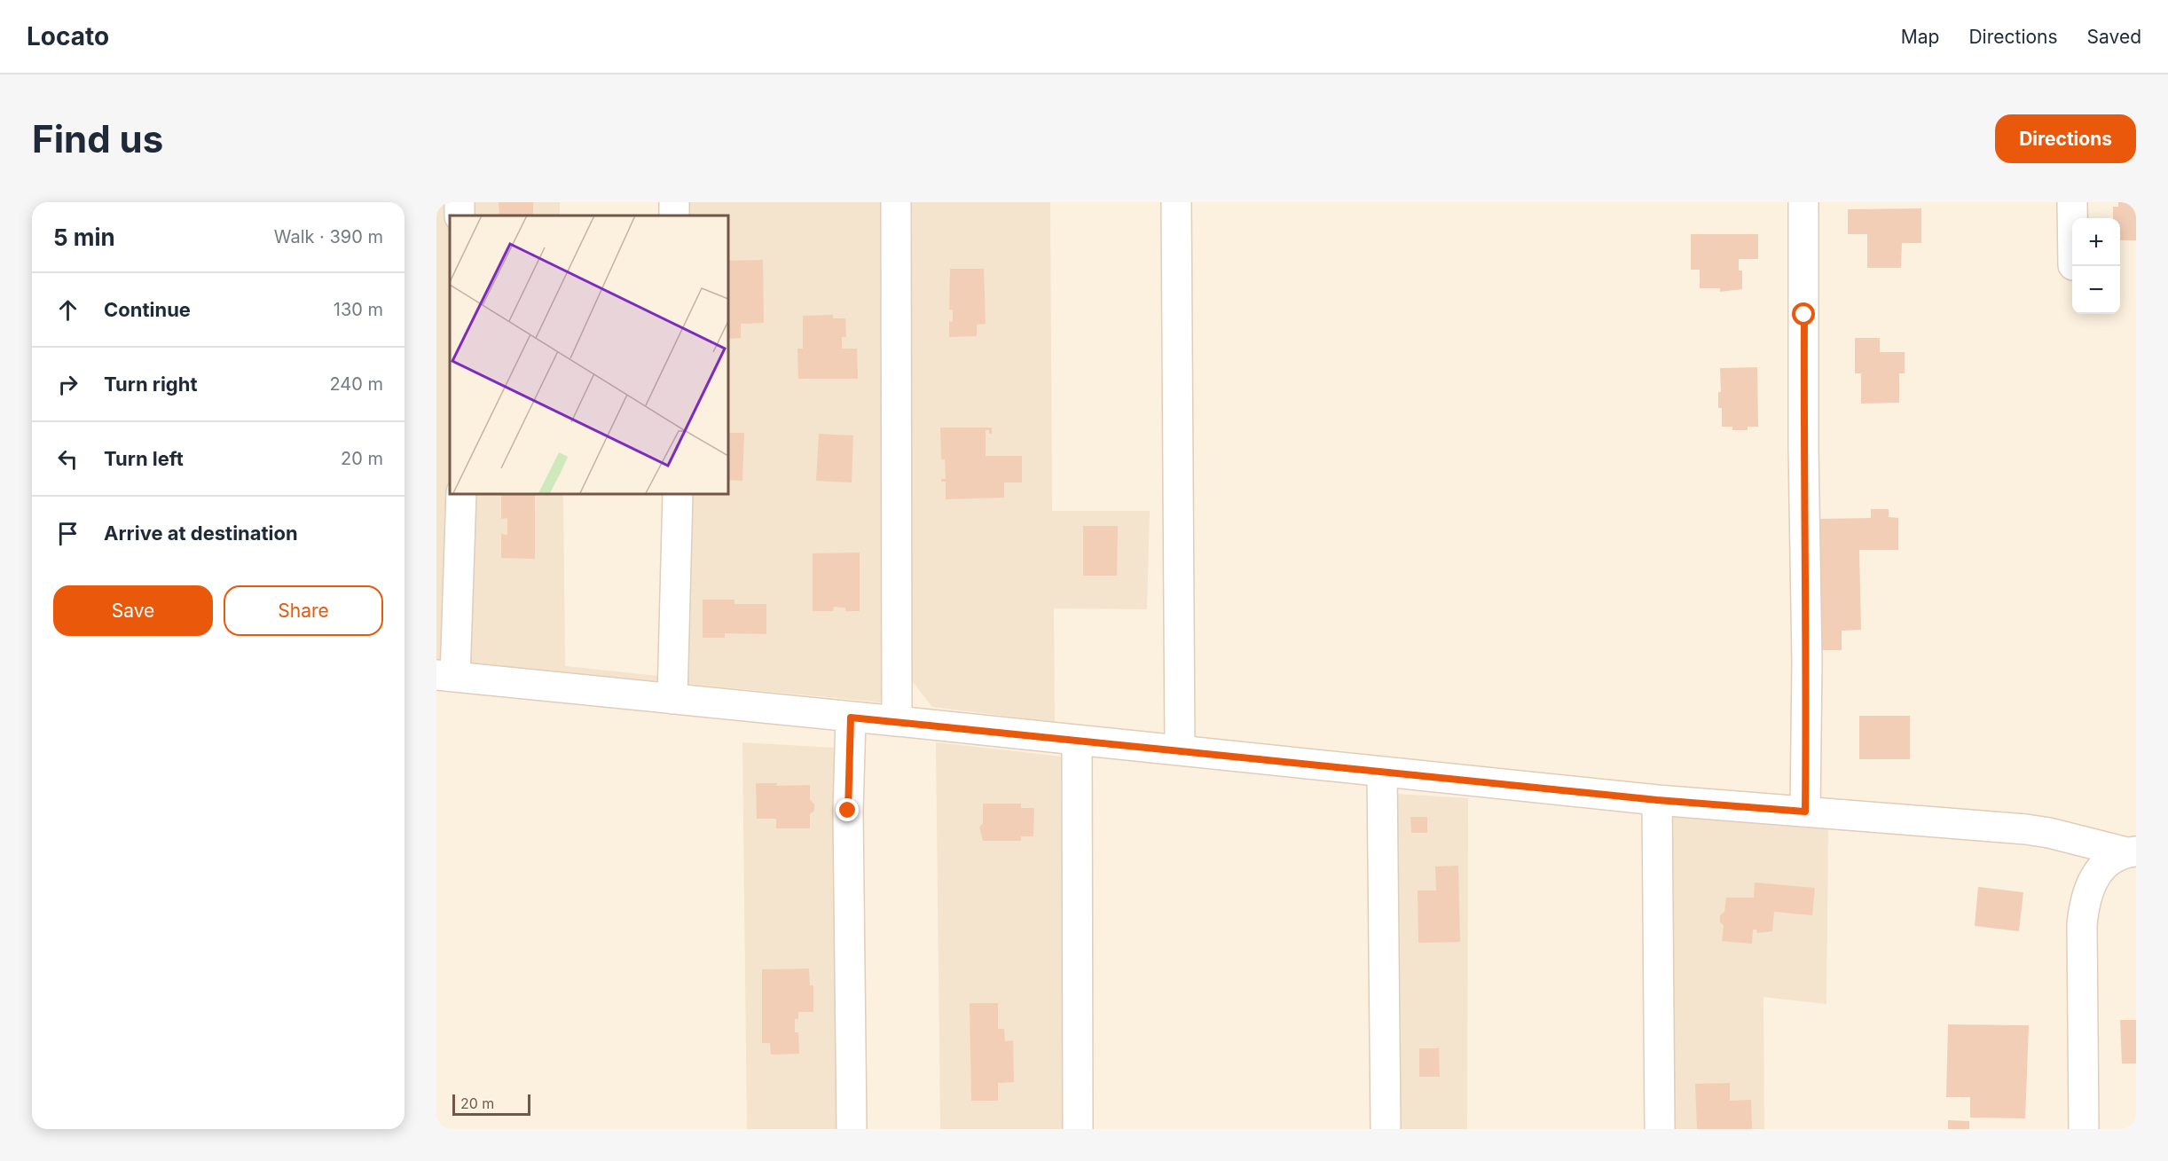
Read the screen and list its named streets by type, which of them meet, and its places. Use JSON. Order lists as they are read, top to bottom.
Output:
{
  "scale_bar": "20 m",
  "page": {
    "header": "Locato",
    "nav": ["Map", "Directions", "Saved"],
    "buttons": [
      "Directions",
      ["Save", "Share"]
    ],
    "title": "Find us",
    "heading": ["5 min", "Walk · 390 m"],
    "map_buttons": ["+", "−"],
    "list": [
      ["Continue", "130 m"],
      ["Turn right", "240 m"],
      ["Turn left", "20 m"],
      "Arrive at destination"
    ],
    "scale": "20 m"
  }
}
